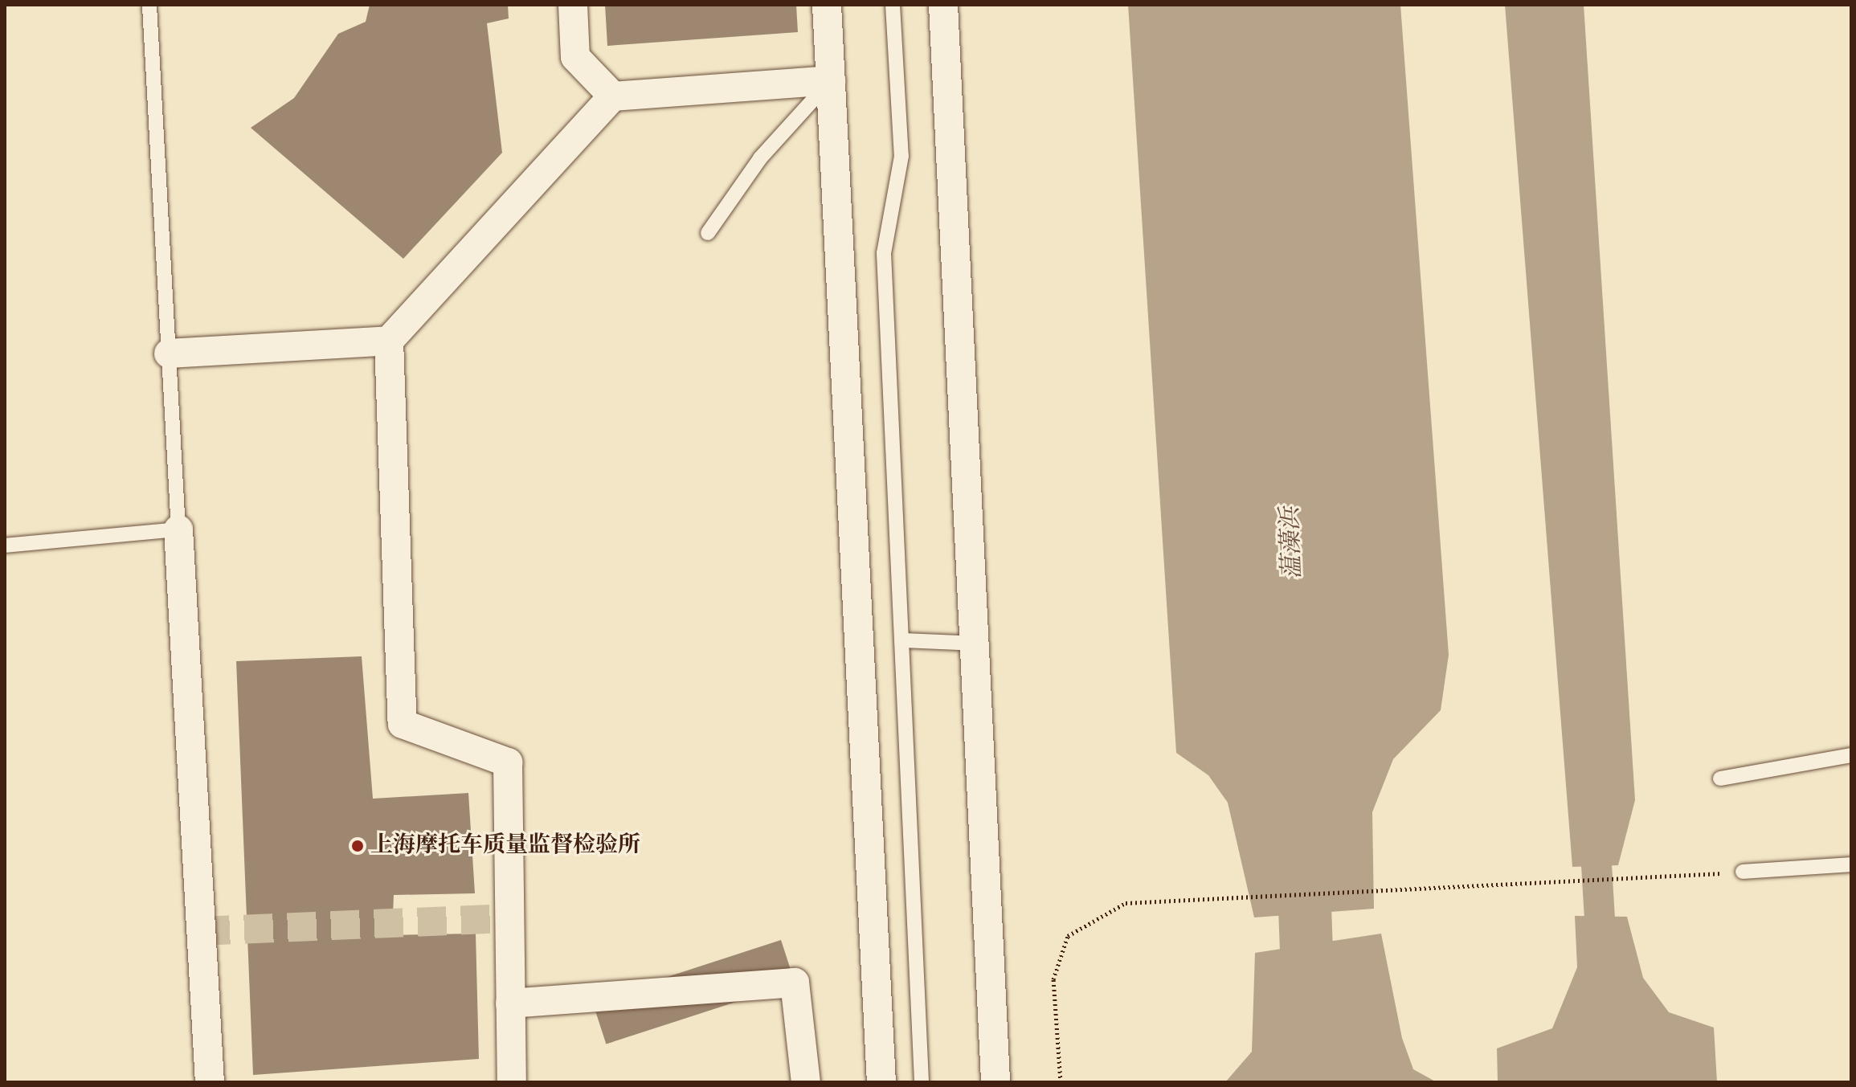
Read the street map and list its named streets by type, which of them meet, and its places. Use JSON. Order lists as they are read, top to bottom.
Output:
{
  "water": ["蕰藻浜"],
  "places": ["上海摩托车质量监督检验所"]
}
